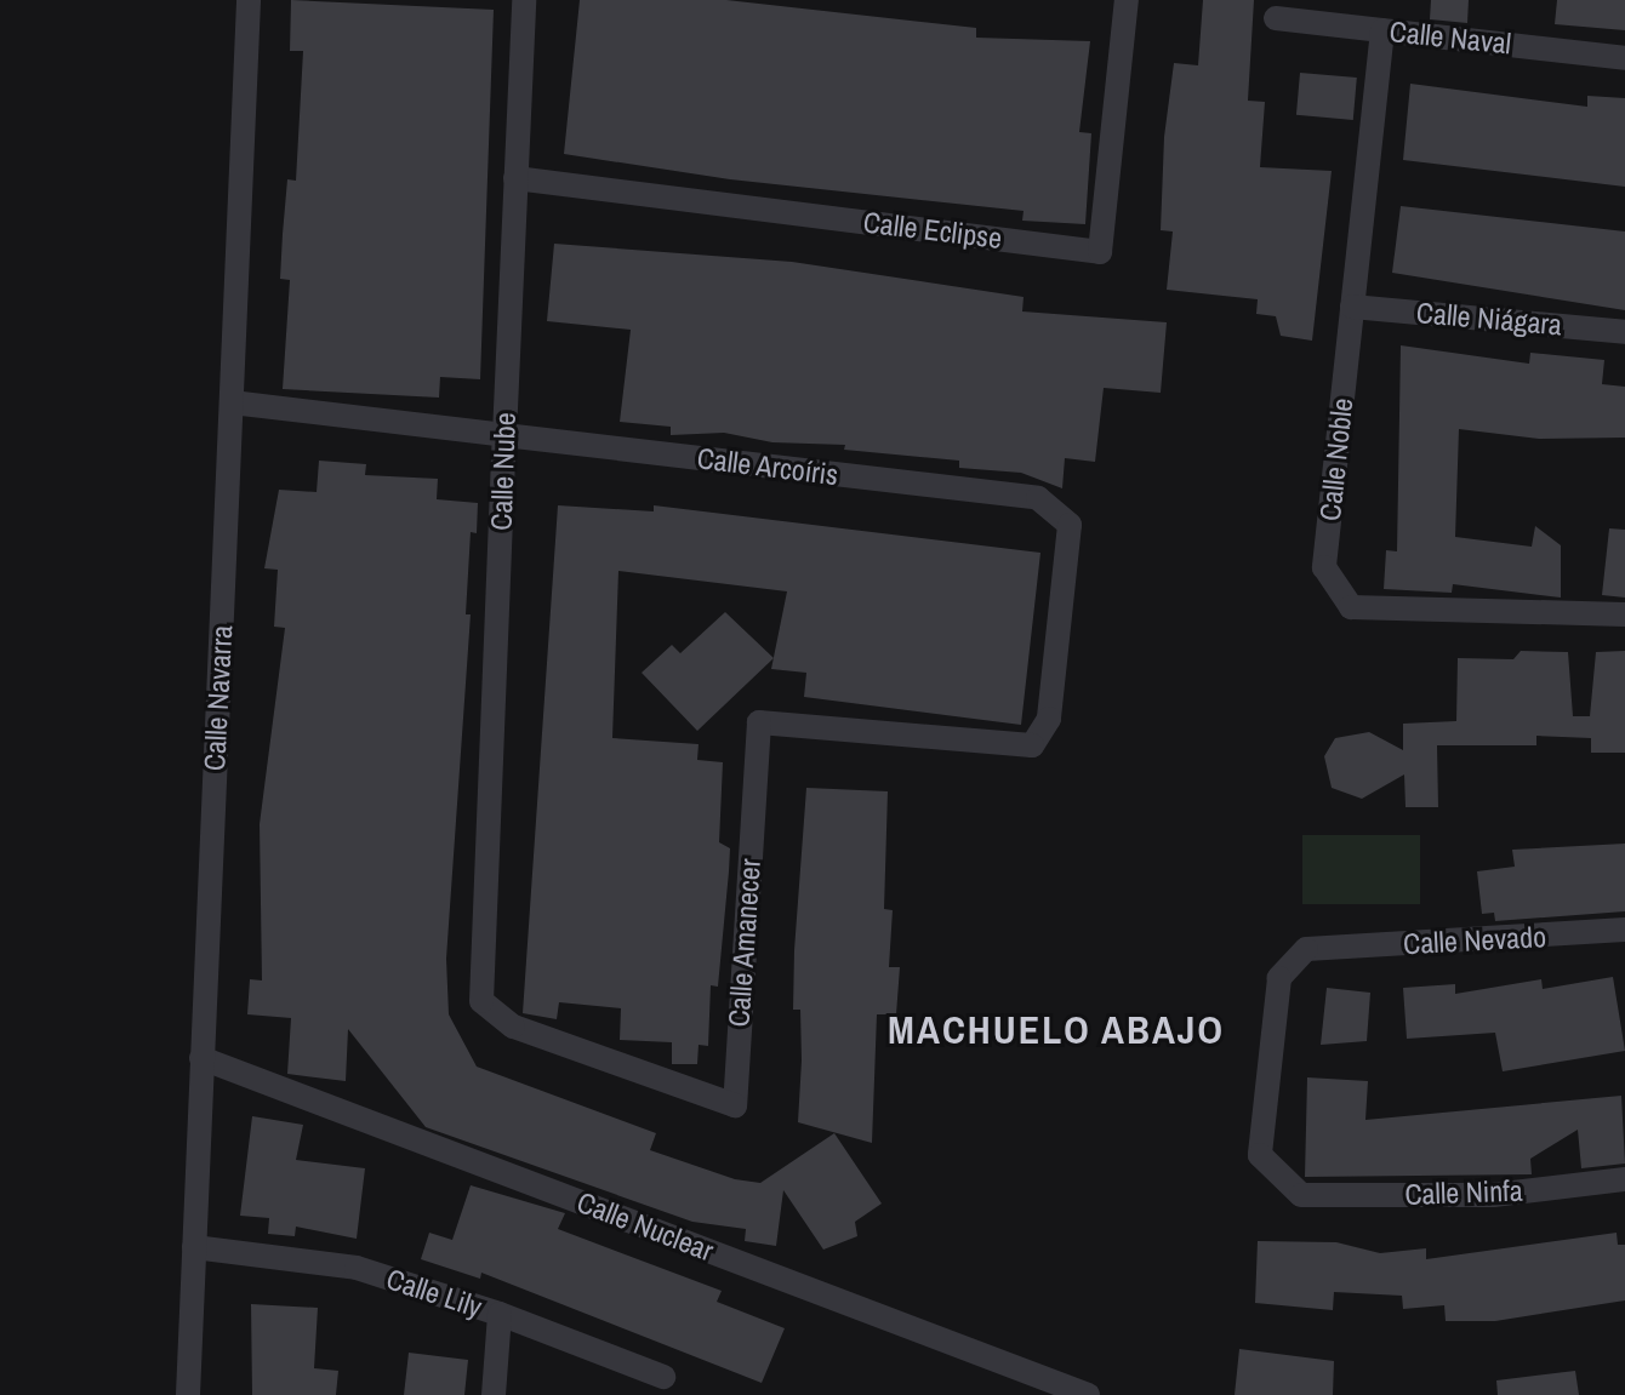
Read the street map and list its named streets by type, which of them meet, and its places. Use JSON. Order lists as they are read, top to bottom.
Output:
{
  "streets": {
    "street": [
      "Calle Naval",
      "Calle Eclipse",
      "Calle Niágara",
      "Calle Noble",
      "Calle Arcoíris",
      "Calle Nube",
      "Calle Navarra",
      "Calle Nevado",
      "Calle Amanecer",
      "Calle Ninfa",
      "Calle Nuclear",
      "Calle Lily"
    ]
  },
  "crossings": [
    ["Calle Naval", "Calle Noble"],
    ["Calle Eclipse", "Calle Nube"],
    ["Calle Niágara", "Calle Noble"],
    ["Calle Arcoíris", "Calle Nube"],
    ["Calle Arcoíris", "Calle Navarra"],
    ["Calle Arcoíris", "Calle Amanecer"],
    ["Calle Nube", "Calle Amanecer"],
    ["Calle Navarra", "Calle Nuclear"],
    ["Calle Navarra", "Calle Lily"],
    ["Calle Nevado", "Calle Ninfa"]
  ],
  "districts": ["MACHUELO ABAJO"]
}
